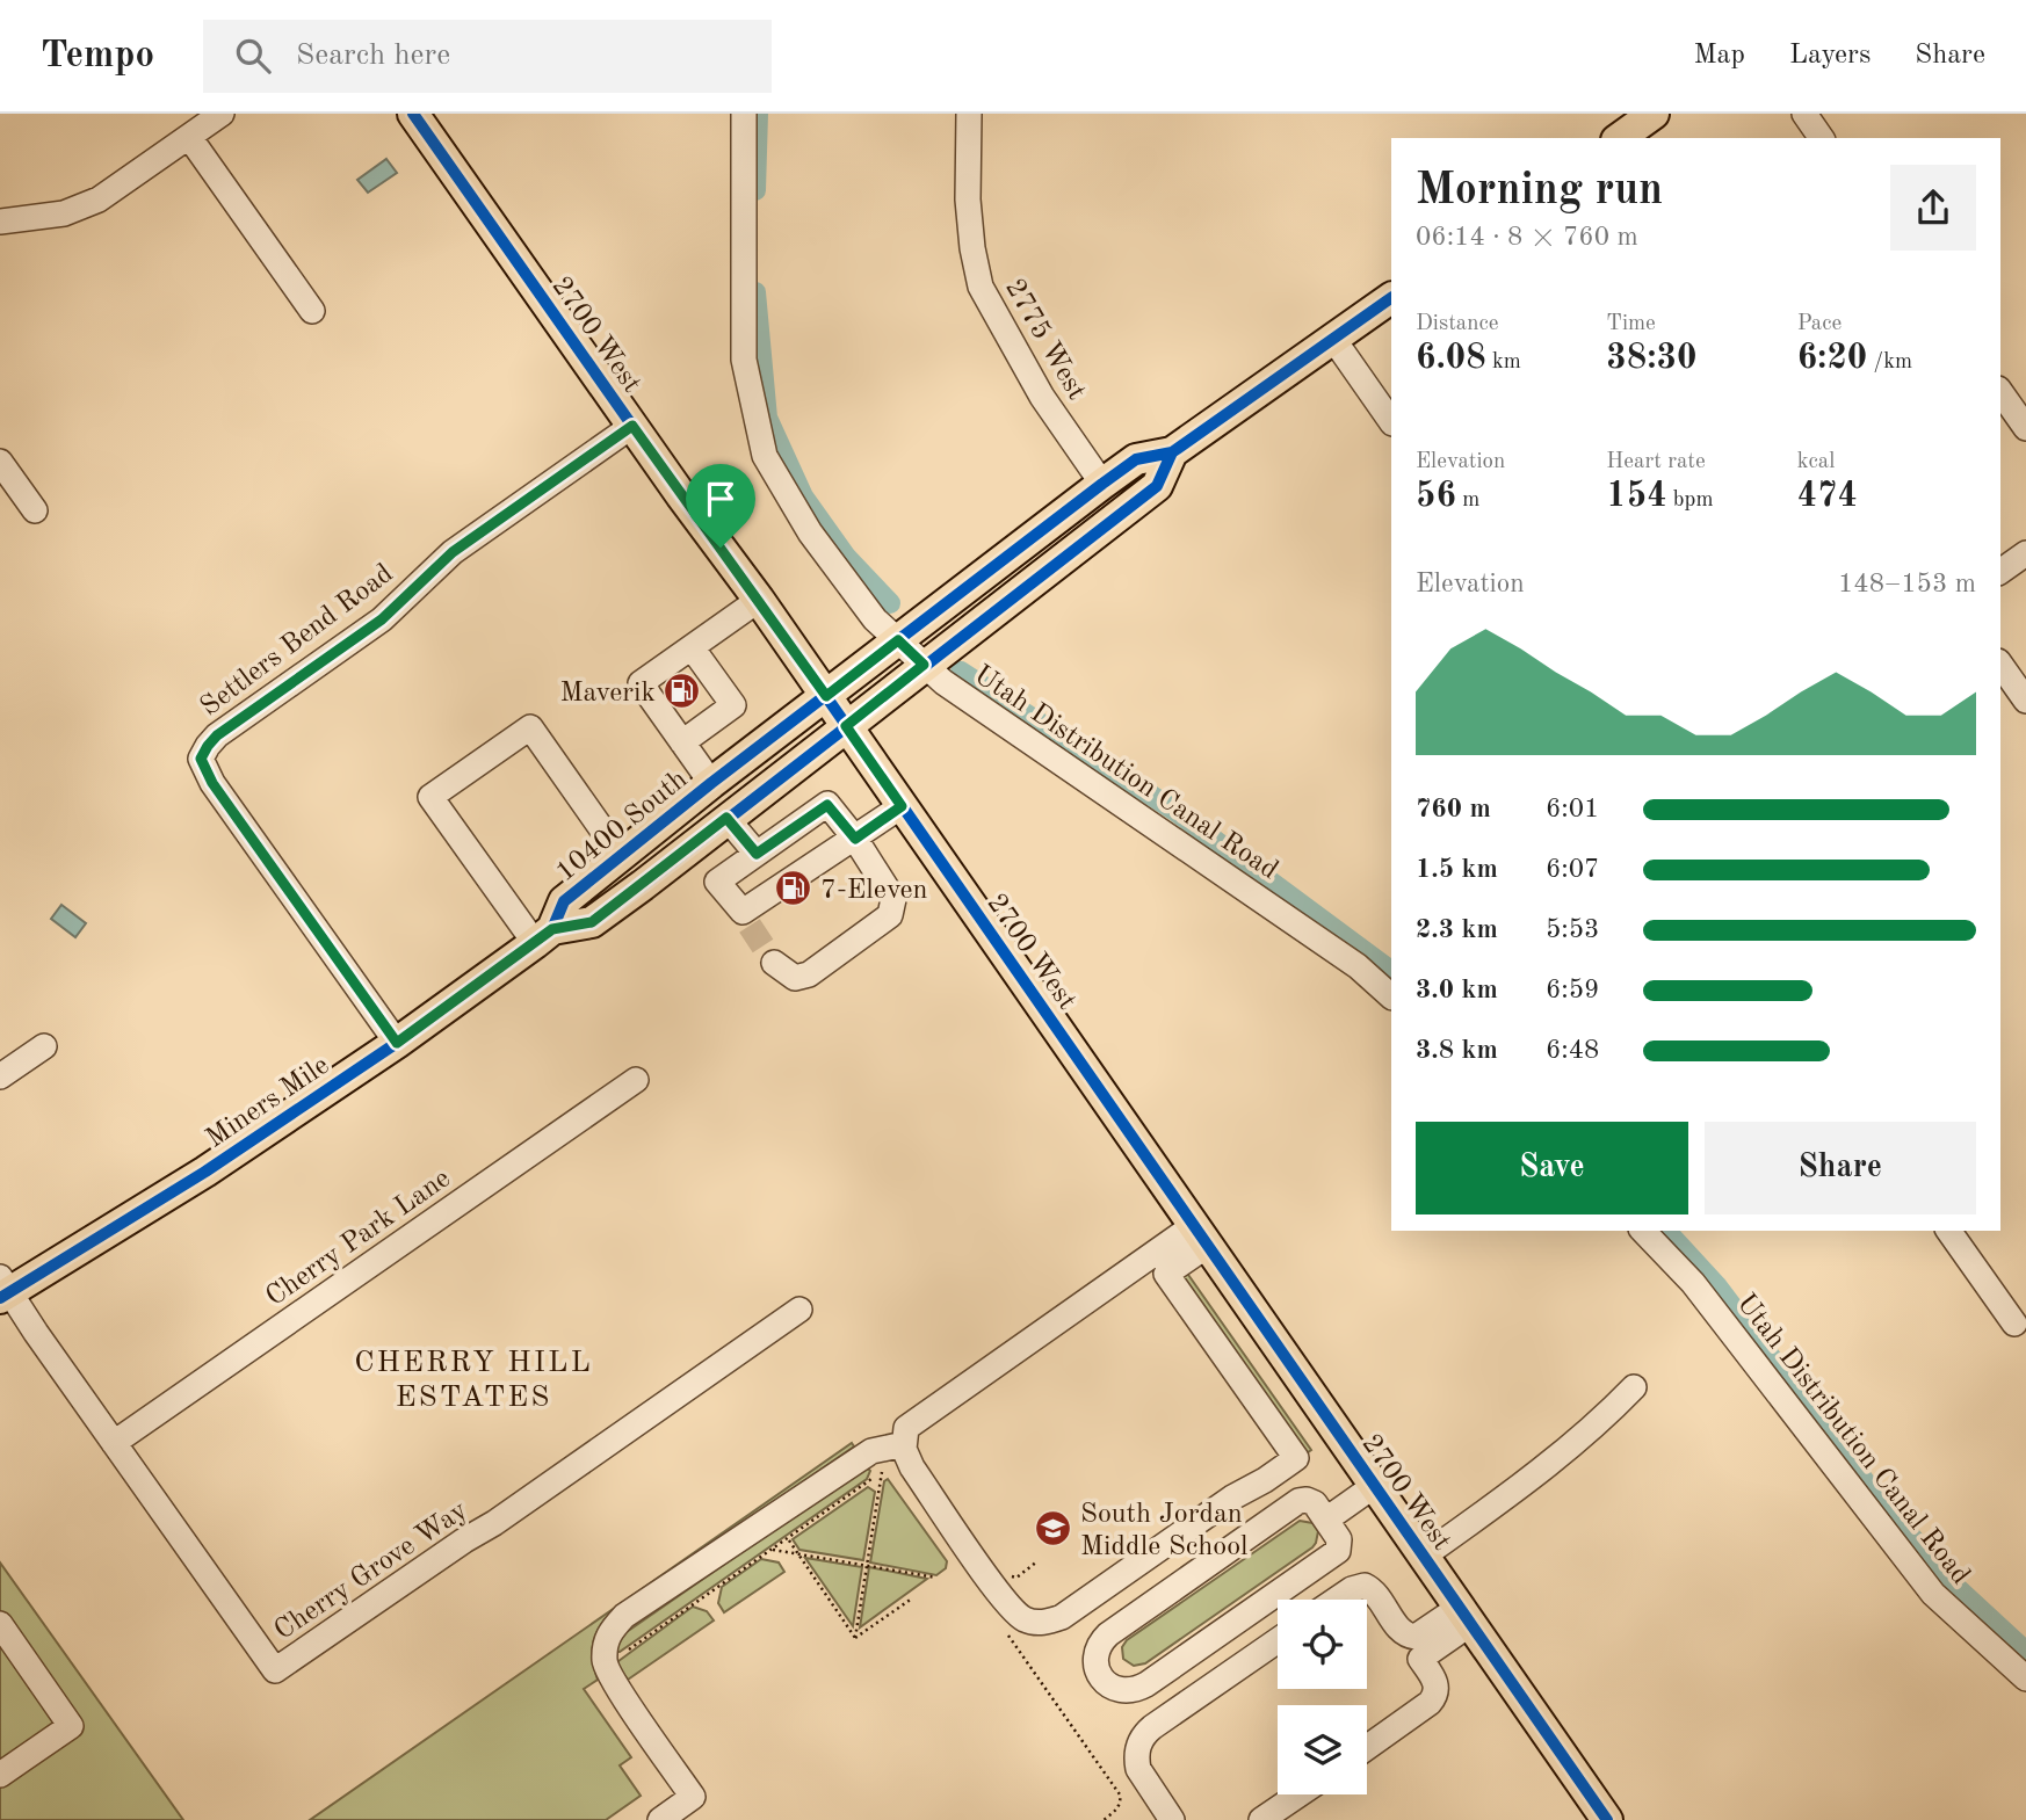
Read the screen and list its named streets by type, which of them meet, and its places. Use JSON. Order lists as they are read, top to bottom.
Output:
{
  "streets": {
    "main road": ["2700 West", "10400 South", "Miners Mile"],
    "street": [
      "2775 West",
      "Settlers Bend Road",
      "Utah Distribution Canal Road",
      "Cherry Park Lane",
      "Cherry Grove Way"
    ]
  },
  "crossings": [
    ["2700 West", "Settlers Bend Road"],
    ["2700 West", "10400 South"],
    ["2775 West", "10400 South"],
    ["Settlers Bend Road", "Miners Mile"],
    ["Utah Distribution Canal Road", "10400 South"],
    ["10400 South", "Miners Mile"],
    ["Miners Mile", "Cherry Grove Way"],
    ["Cherry Park Lane", "Cherry Grove Way"]
  ],
  "districts": ["CHERRY HILL ESTATES"],
  "places": {
    "fuel station": ["Maverik", "7-Eleven"],
    "school or university": ["South Jordan Middle School"]
  },
  "page": {
    "header": "Tempo",
    "search": "Search here",
    "nav": ["Map", "Layers", "Share"],
    "heading": ["Morning run", "06:14 · 8 × 760 m"],
    "stats": [
      ["Distance", "6.08 km"],
      ["Time", "38:30"],
      ["Pace", "6:20 /km"],
      ["Elevation", "56 m"],
      ["Heart rate", "154 bpm"],
      ["kcal", "474"]
    ],
    "chart": ["Elevation", "148–153 m"],
    "list": [
      {
        "name": "760 m",
        "note": "6:01"
      },
      {
        "name": "1.5 km",
        "note": "6:07"
      },
      {
        "name": "2.3 km",
        "note": "5:53"
      },
      {
        "name": "3.0 km",
        "note": "6:59"
      },
      {
        "name": "3.8 km",
        "note": "6:48"
      }
    ],
    "buttons": ["Save", "Share"]
  }
}
